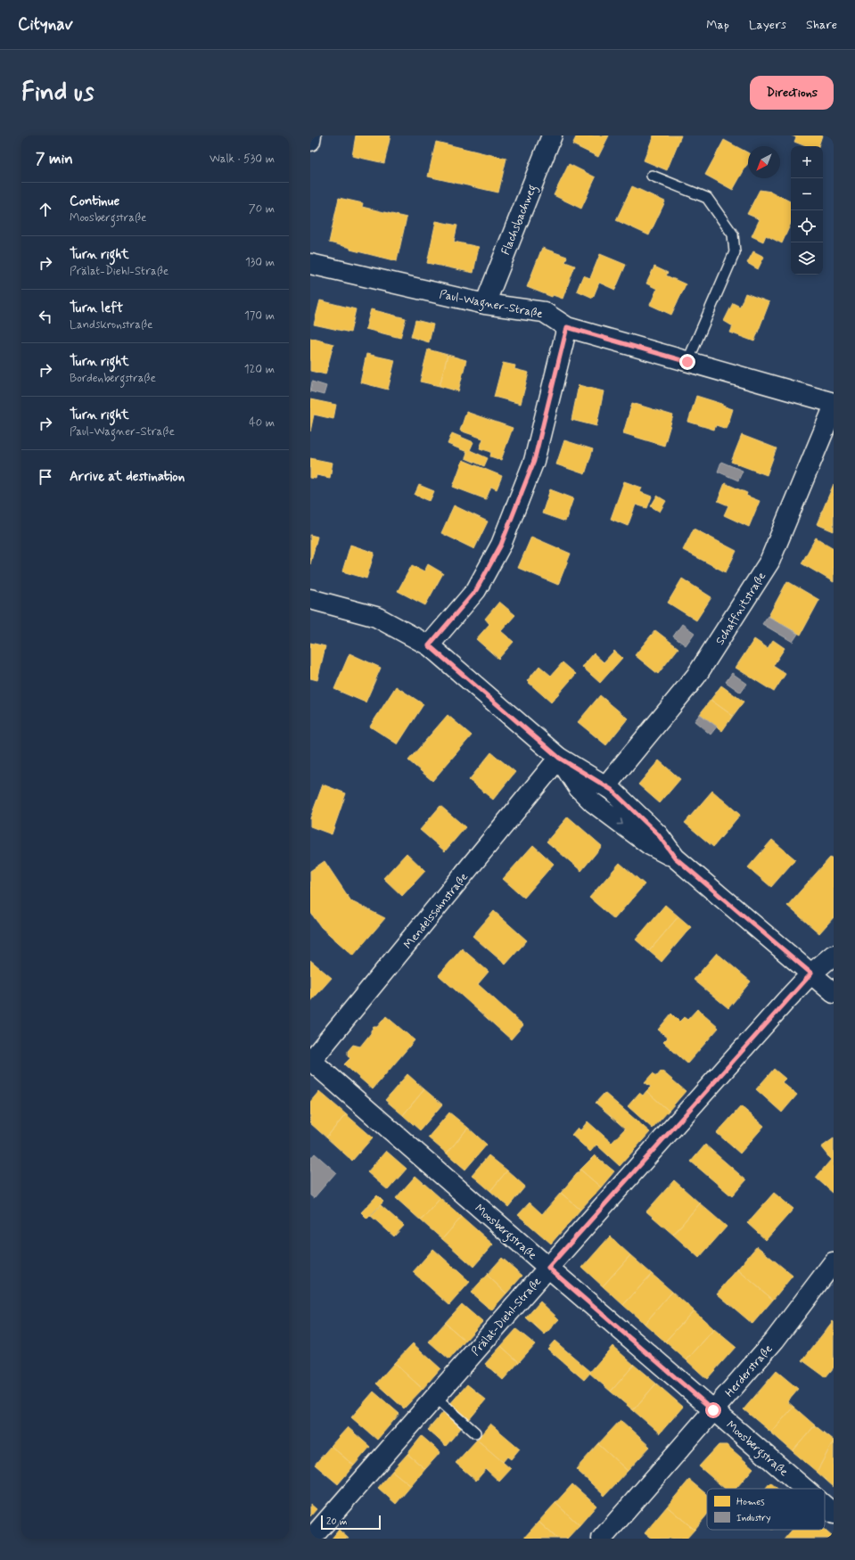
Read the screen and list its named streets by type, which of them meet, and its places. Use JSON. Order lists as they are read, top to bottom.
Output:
{
  "streets": {
    "street": [
      "Flachsbachweg",
      "Paul-Wagner-Straße",
      "Schaffnitstraße",
      "Mendelssohnstraße",
      "Moosbergstraße",
      "Prälat-Diehl-Straße",
      "Herderstraße"
    ]
  },
  "crossings": [
    ["Flachsbachweg", "Paul-Wagner-Straße"],
    ["Mendelssohnstraße", "Moosbergstraße"],
    ["Moosbergstraße", "Prälat-Diehl-Straße"],
    ["Moosbergstraße", "Herderstraße"]
  ],
  "legend": ["Homes", "Industry"],
  "scale_bar": "20 m",
  "north": "bottom left",
  "page": {
    "header": "Citynav",
    "nav": ["Map", "Layers", "Share"],
    "buttons": "Directions",
    "title": "Find us",
    "heading": ["7 min", "Walk · 530 m"],
    "map_buttons": ["+", "−"],
    "list": [
      ["Continue", "Moosbergstraße", "70 m"],
      ["Turn right", "Prälat-Diehl-Straße", "130 m"],
      ["Turn left", "Landskronstraße", "170 m"],
      ["Turn right", "Bordenbergstraße", "120 m"],
      ["Turn right", "Paul-Wagner-Straße", "40 m"],
      "Arrive at destination"
    ],
    "scale": "20 m"
  }
}
